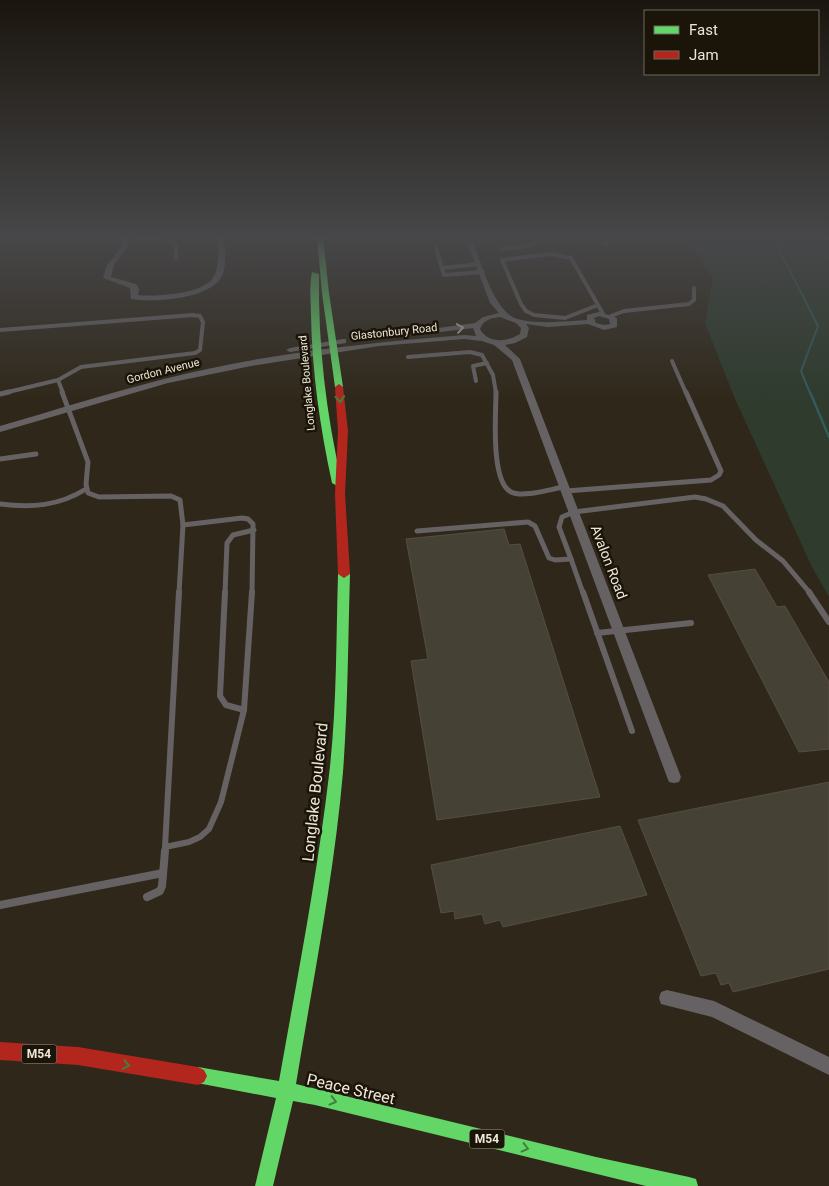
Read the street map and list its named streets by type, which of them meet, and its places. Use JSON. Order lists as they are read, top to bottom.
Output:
{
  "streets": {
    "main road": ["Longlake Boulevard", "M54", "Peace Street"],
    "street": ["Glastonbury Road", "Gordon Avenue", "Avalon Road"]
  },
  "crossings": [
    ["Glastonbury Road", "Gordon Avenue"],
    ["Glastonbury Road", "Longlake Boulevard"],
    ["Glastonbury Road", "Avalon Road"],
    ["Gordon Avenue", "Longlake Boulevard"],
    ["Longlake Boulevard", "Peace Street"]
  ],
  "one_way": ["Peace Street"],
  "legend": ["Fast", "Jam"]
}
